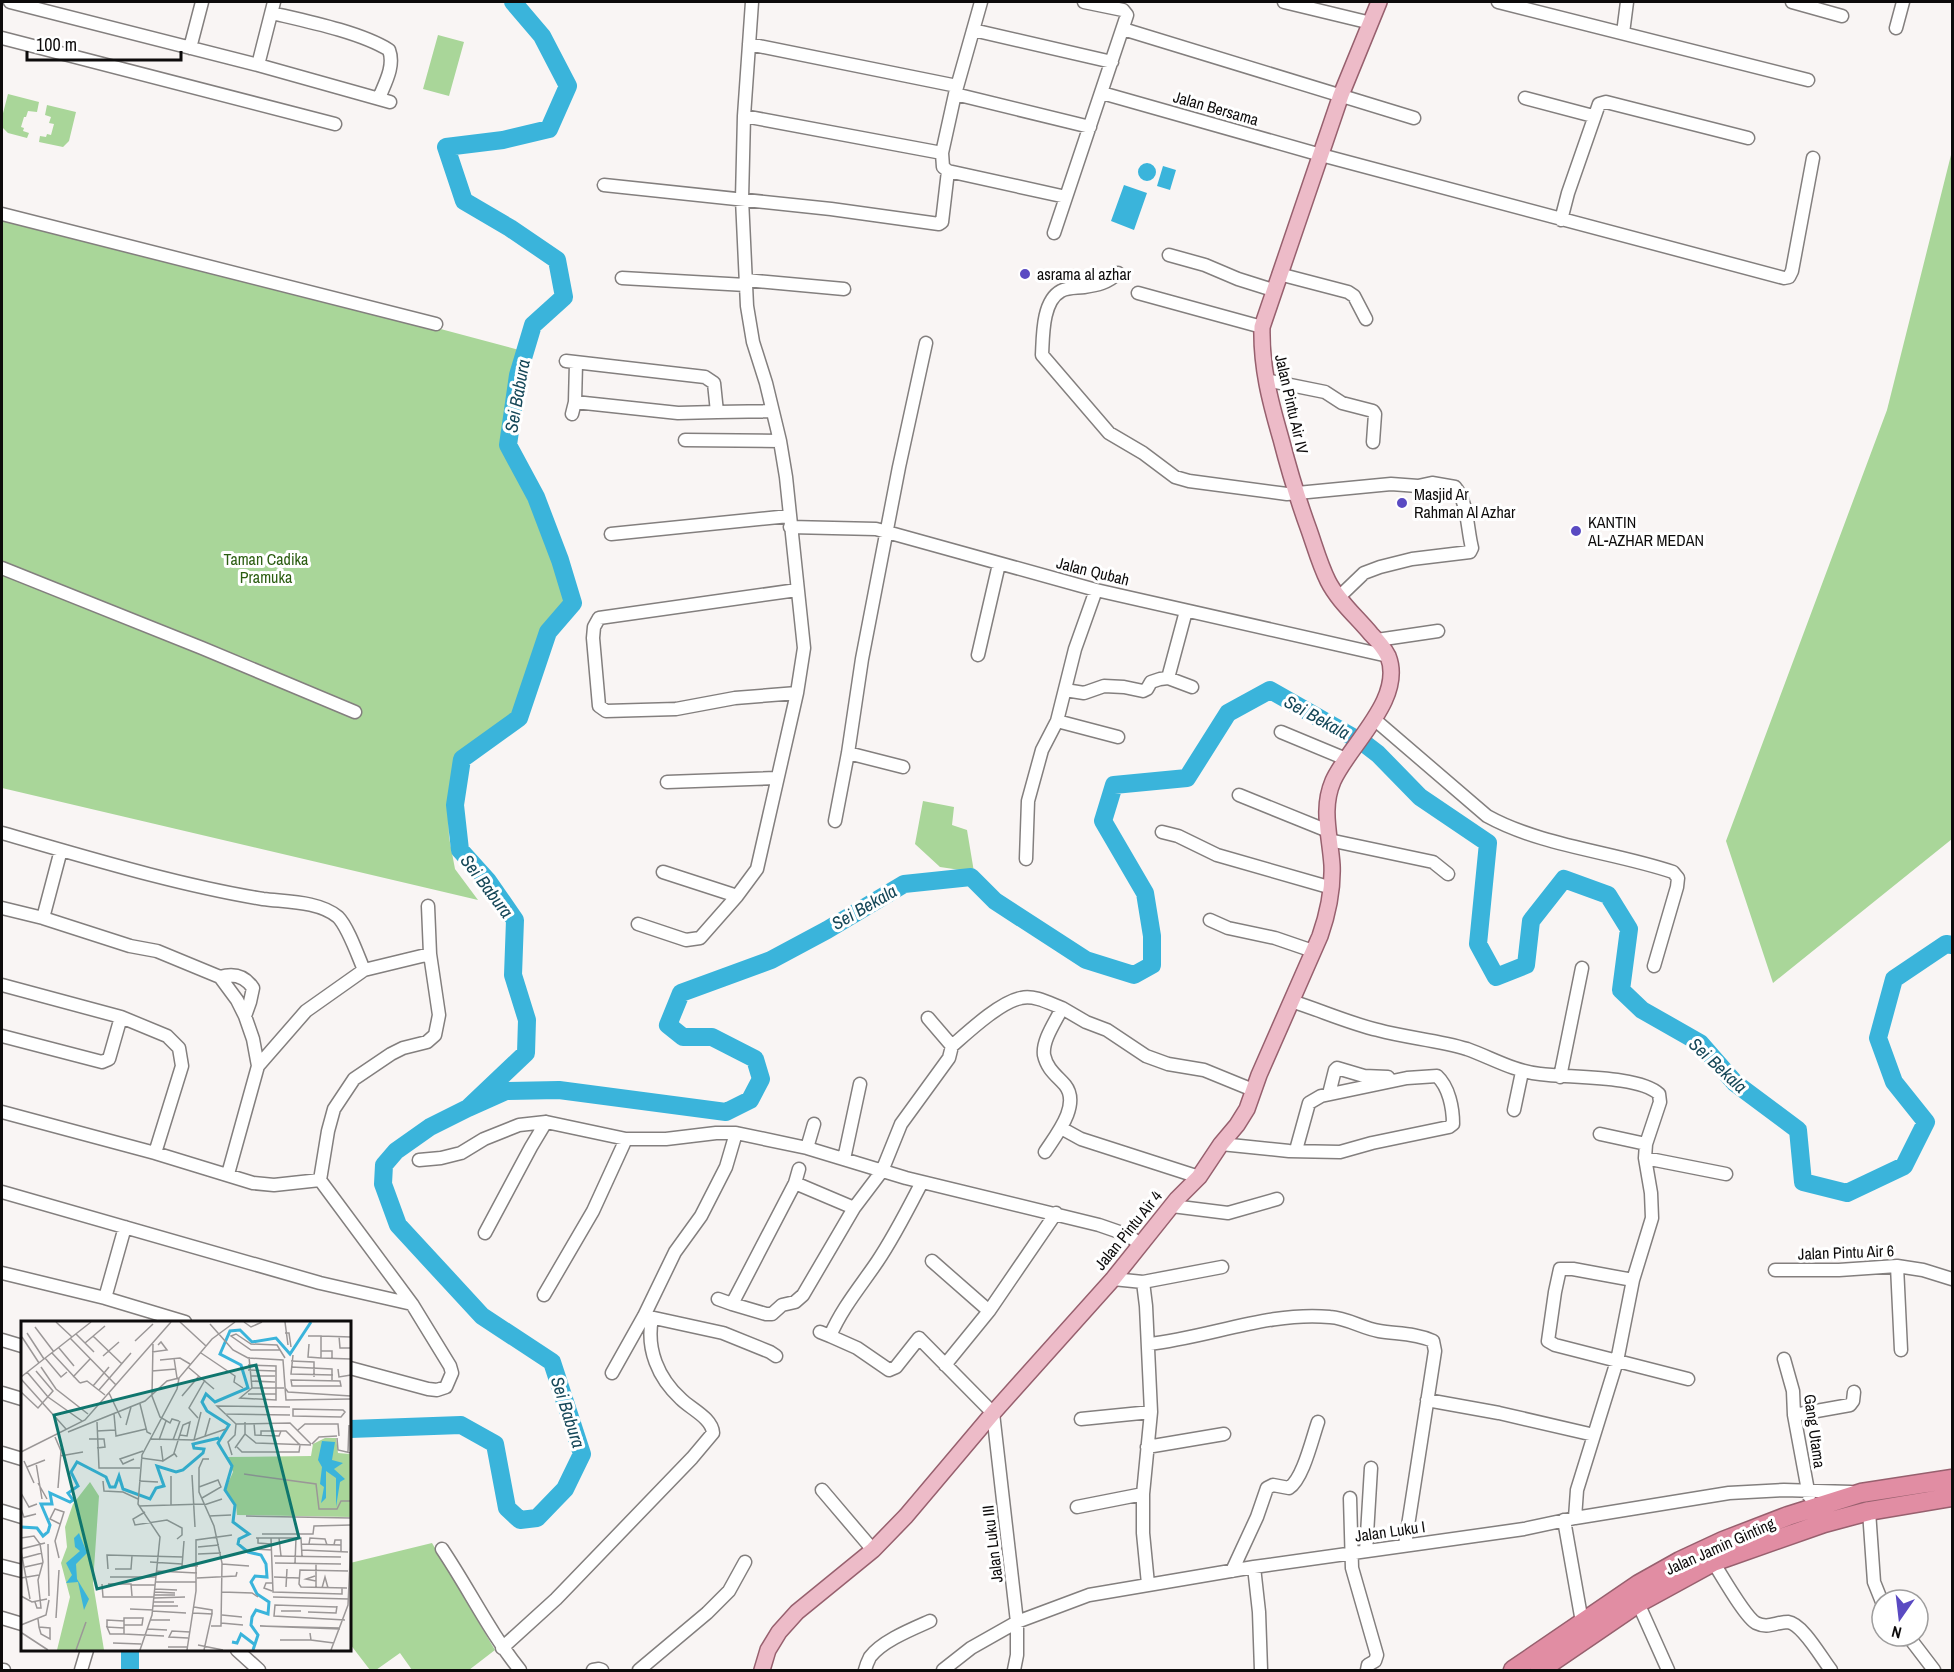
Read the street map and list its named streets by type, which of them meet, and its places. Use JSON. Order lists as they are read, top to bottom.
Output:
{
  "streets": {
    "highway": ["Jalan Jamin Ginting"],
    "main road": ["Jalan Pintu Air IV", "Jalan Pintu Air 4"],
    "street": [
      "Jalan Bersama",
      "Jalan Qubah",
      "Jalan Pintu Air 6",
      "Gang Utama",
      "Jalan Luku I",
      "Jalan Luku III"
    ]
  },
  "crossings": [
    ["Jalan Bersama", "Jalan Pintu Air IV"],
    ["Jalan Pintu Air IV", "Jalan Qubah"],
    ["Jalan Pintu Air 4", "Jalan Luku III"],
    ["Gang Utama", "Jalan Luku I"],
    ["Gang Utama", "Jalan Jamin Ginting"],
    ["Jalan Luku I", "Jalan Luku III"],
    ["Jalan Luku I", "Jalan Jamin Ginting"]
  ],
  "water": ["Sei Babura", "Sei Bekala"],
  "parks": ["Taman Cadika Pramuka"],
  "places": ["asrama al azhar", "Masjid Ar Rahman Al Azhar", "KANTIN AL-AZHAR MEDAN"],
  "scale_bar": "100 m",
  "north": "bottom"
}
